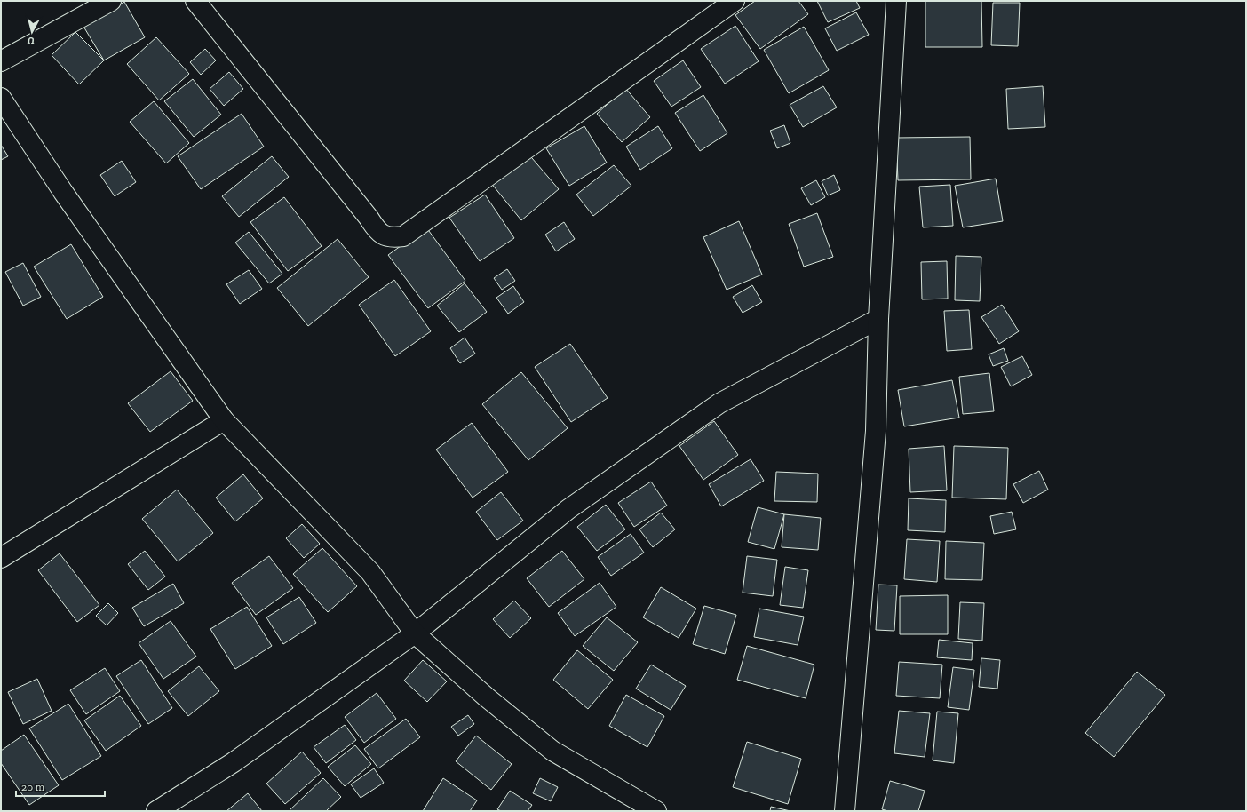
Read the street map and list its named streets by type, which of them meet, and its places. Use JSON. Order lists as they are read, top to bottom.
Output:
{
  "scale_bar": "20 m",
  "north": "bottom"
}
